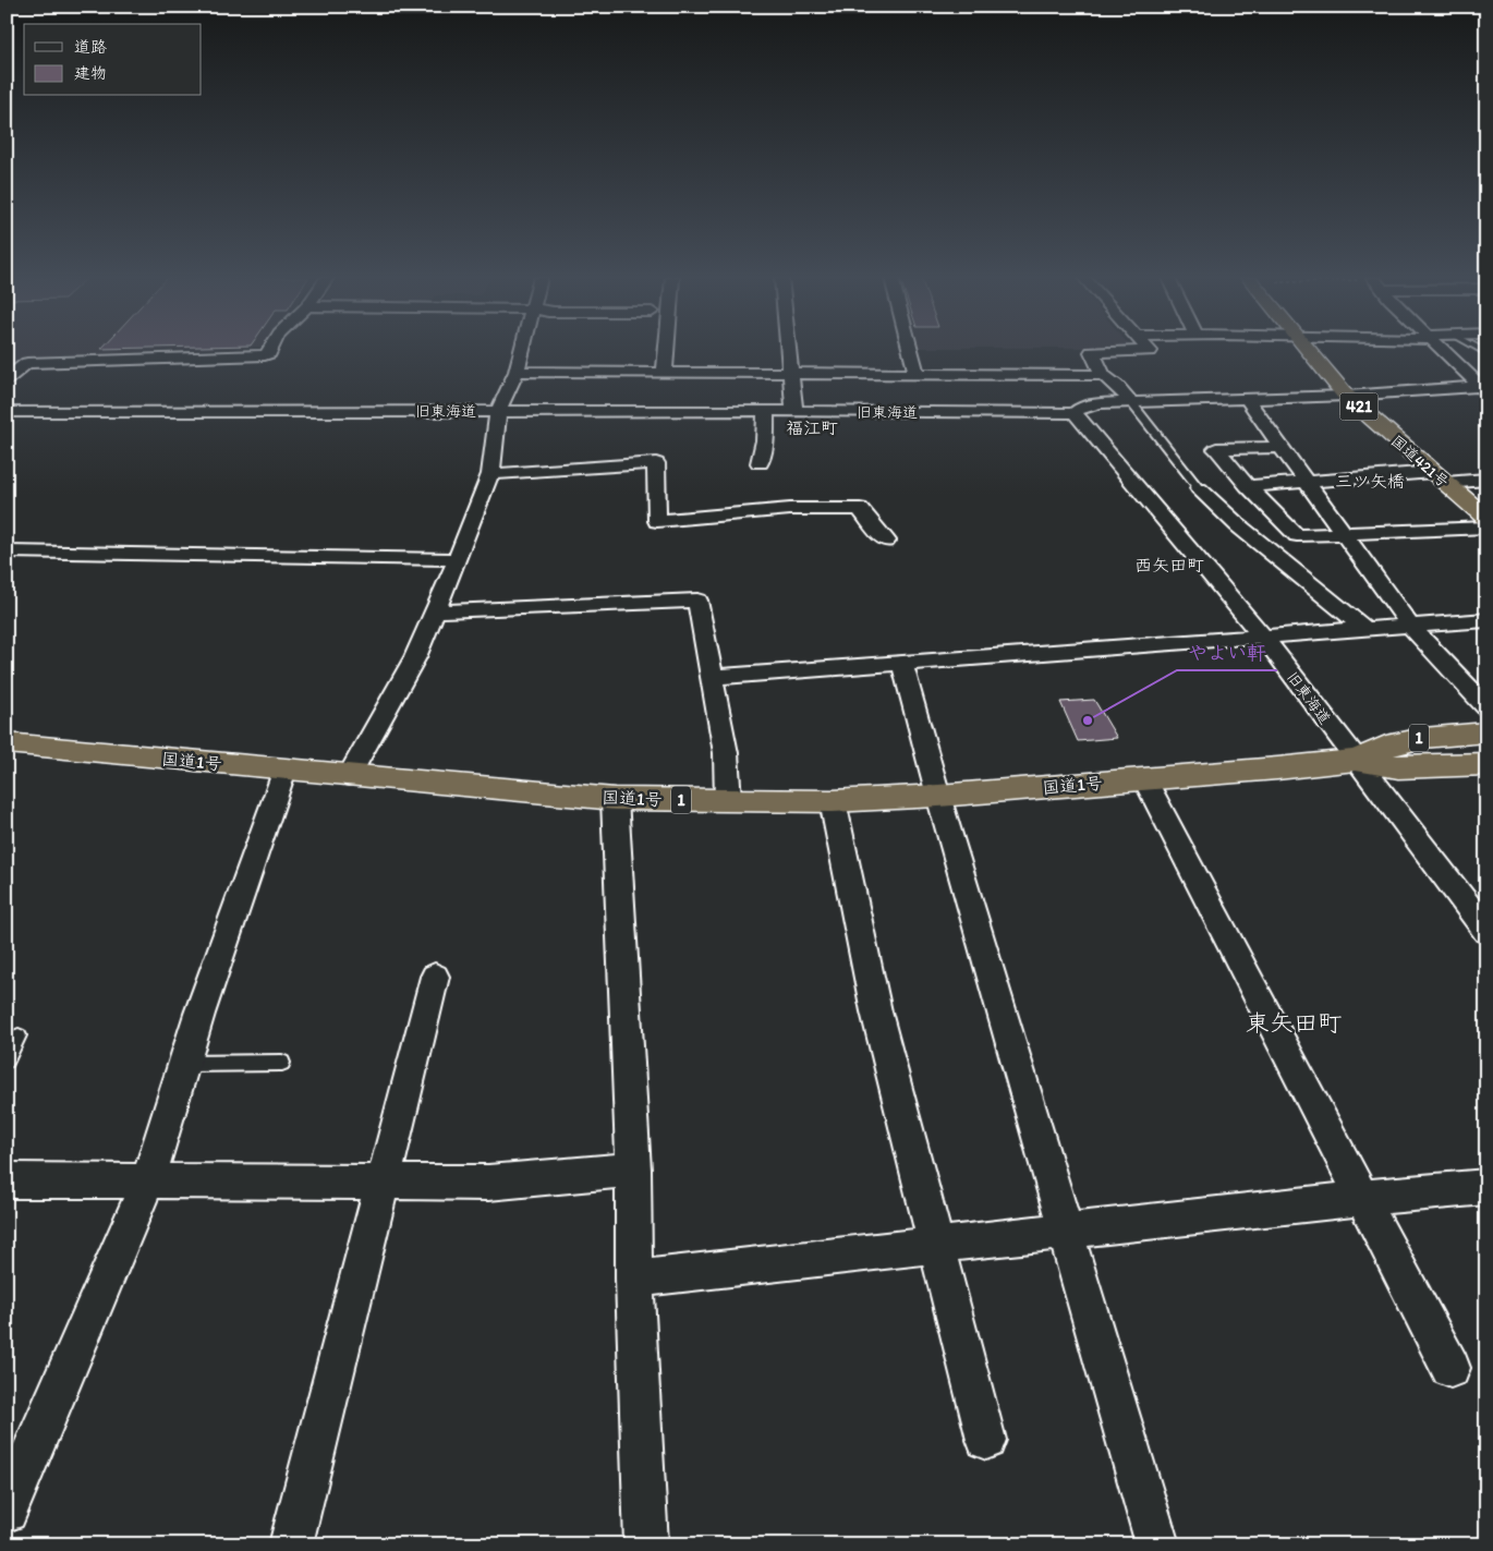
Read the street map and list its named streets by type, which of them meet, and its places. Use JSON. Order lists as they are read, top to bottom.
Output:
{
  "streets": {
    "highway": [
      "421",
      "国道421号",
      "1",
      "国道1号"
    ],
    "street": ["旧東海道"]
  },
  "crossings": [
    ["旧東海道", "国道1号"]
  ],
  "districts": [
    "福江町",
    "三ツ矢橋",
    "西矢田町",
    "東矢田町"
  ],
  "places": ["やよい軒"],
  "legend": ["道路", "建物"]
}
